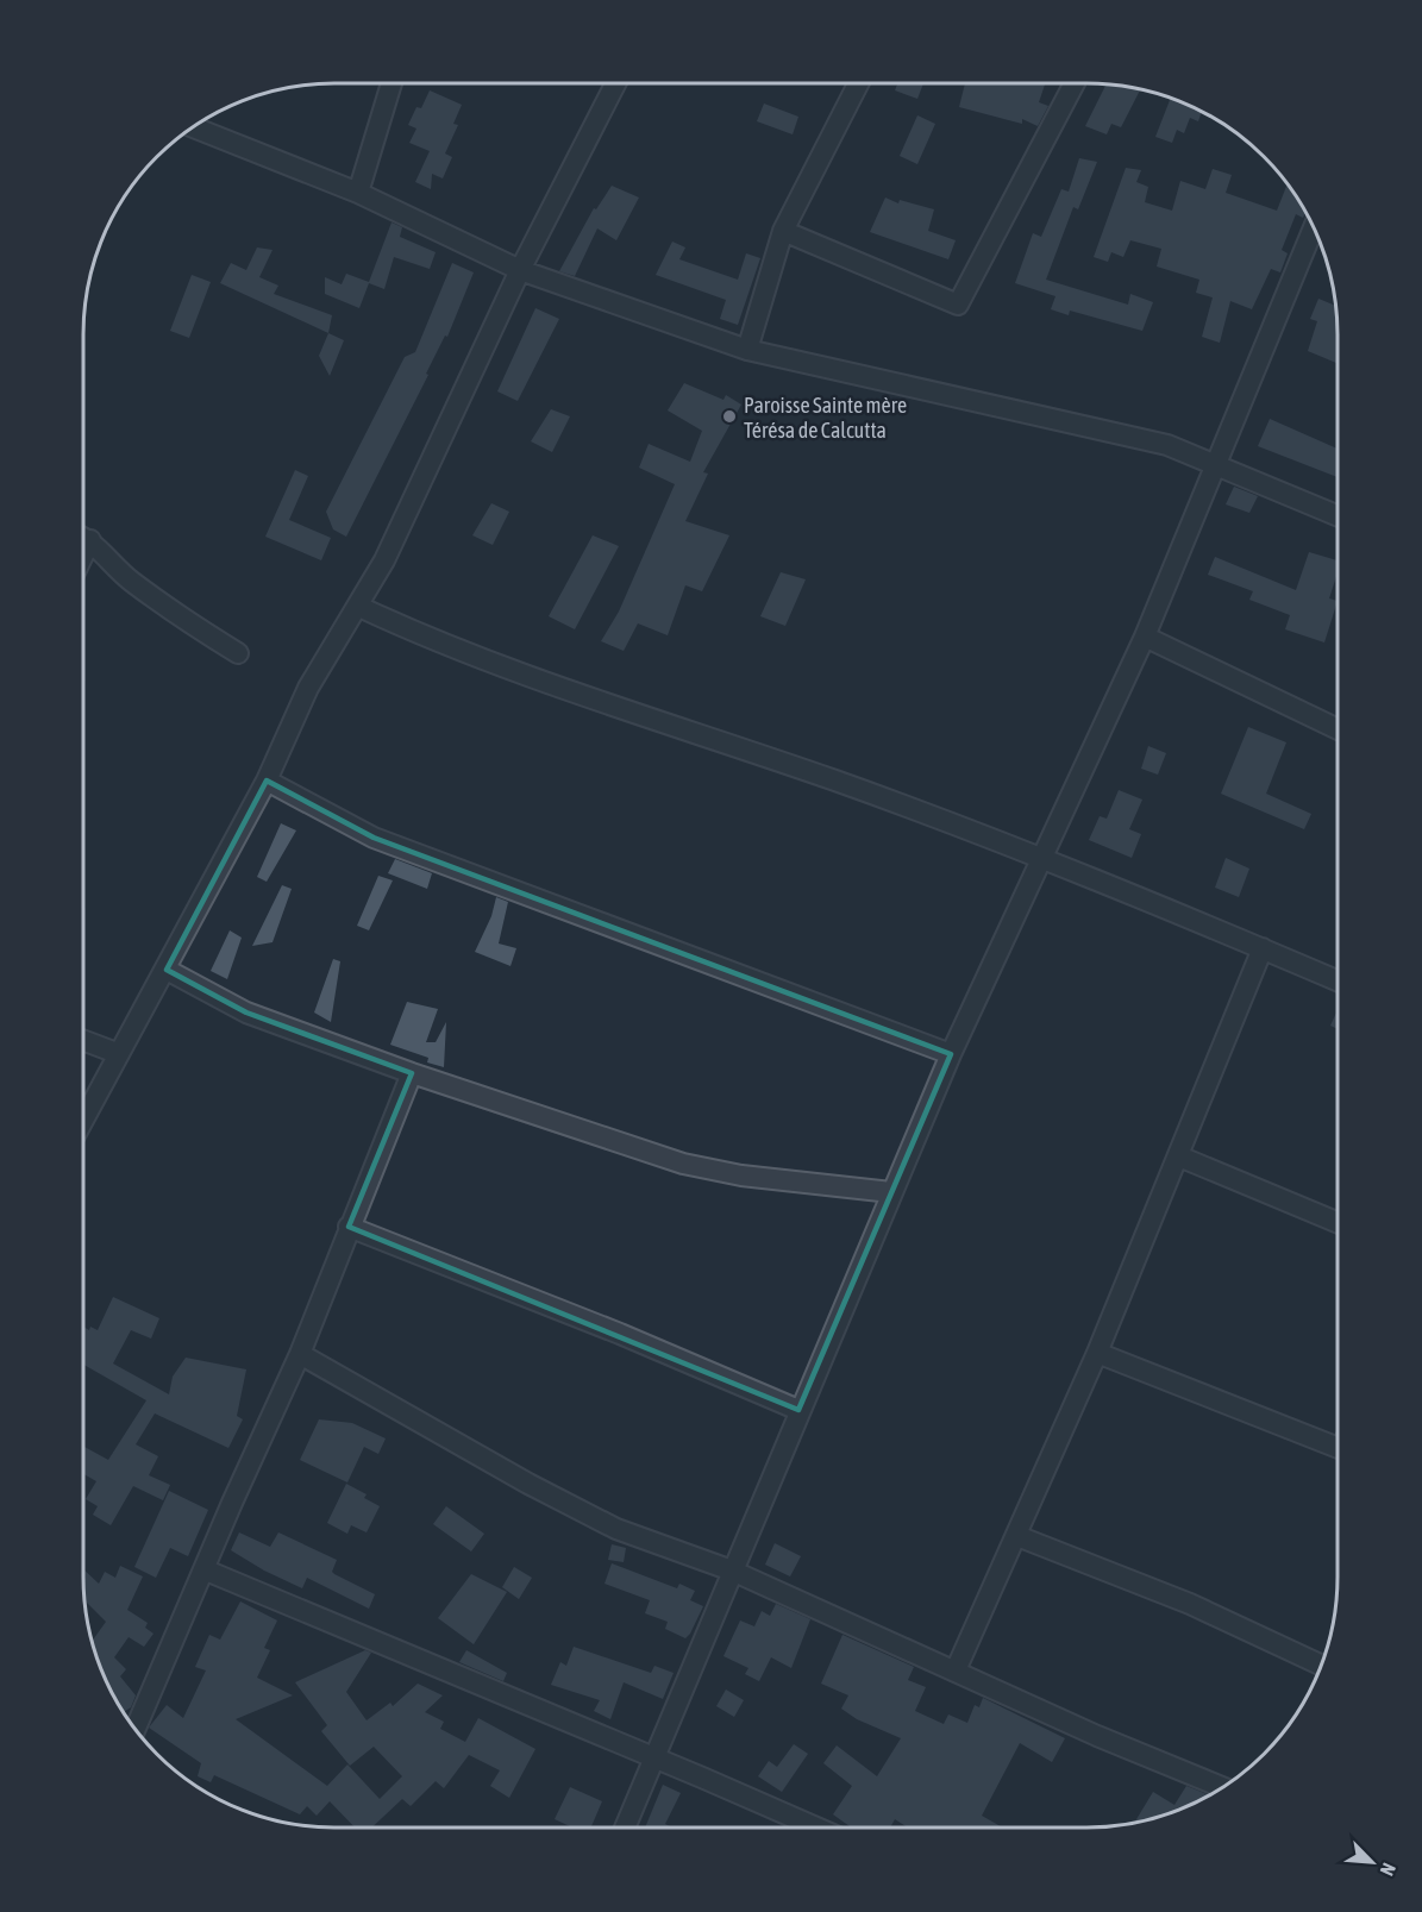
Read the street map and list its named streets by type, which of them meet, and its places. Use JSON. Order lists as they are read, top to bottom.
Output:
{
  "places": ["Paroisse Sainte mère Térésa de Calcutta"],
  "north": "bottom right"
}
